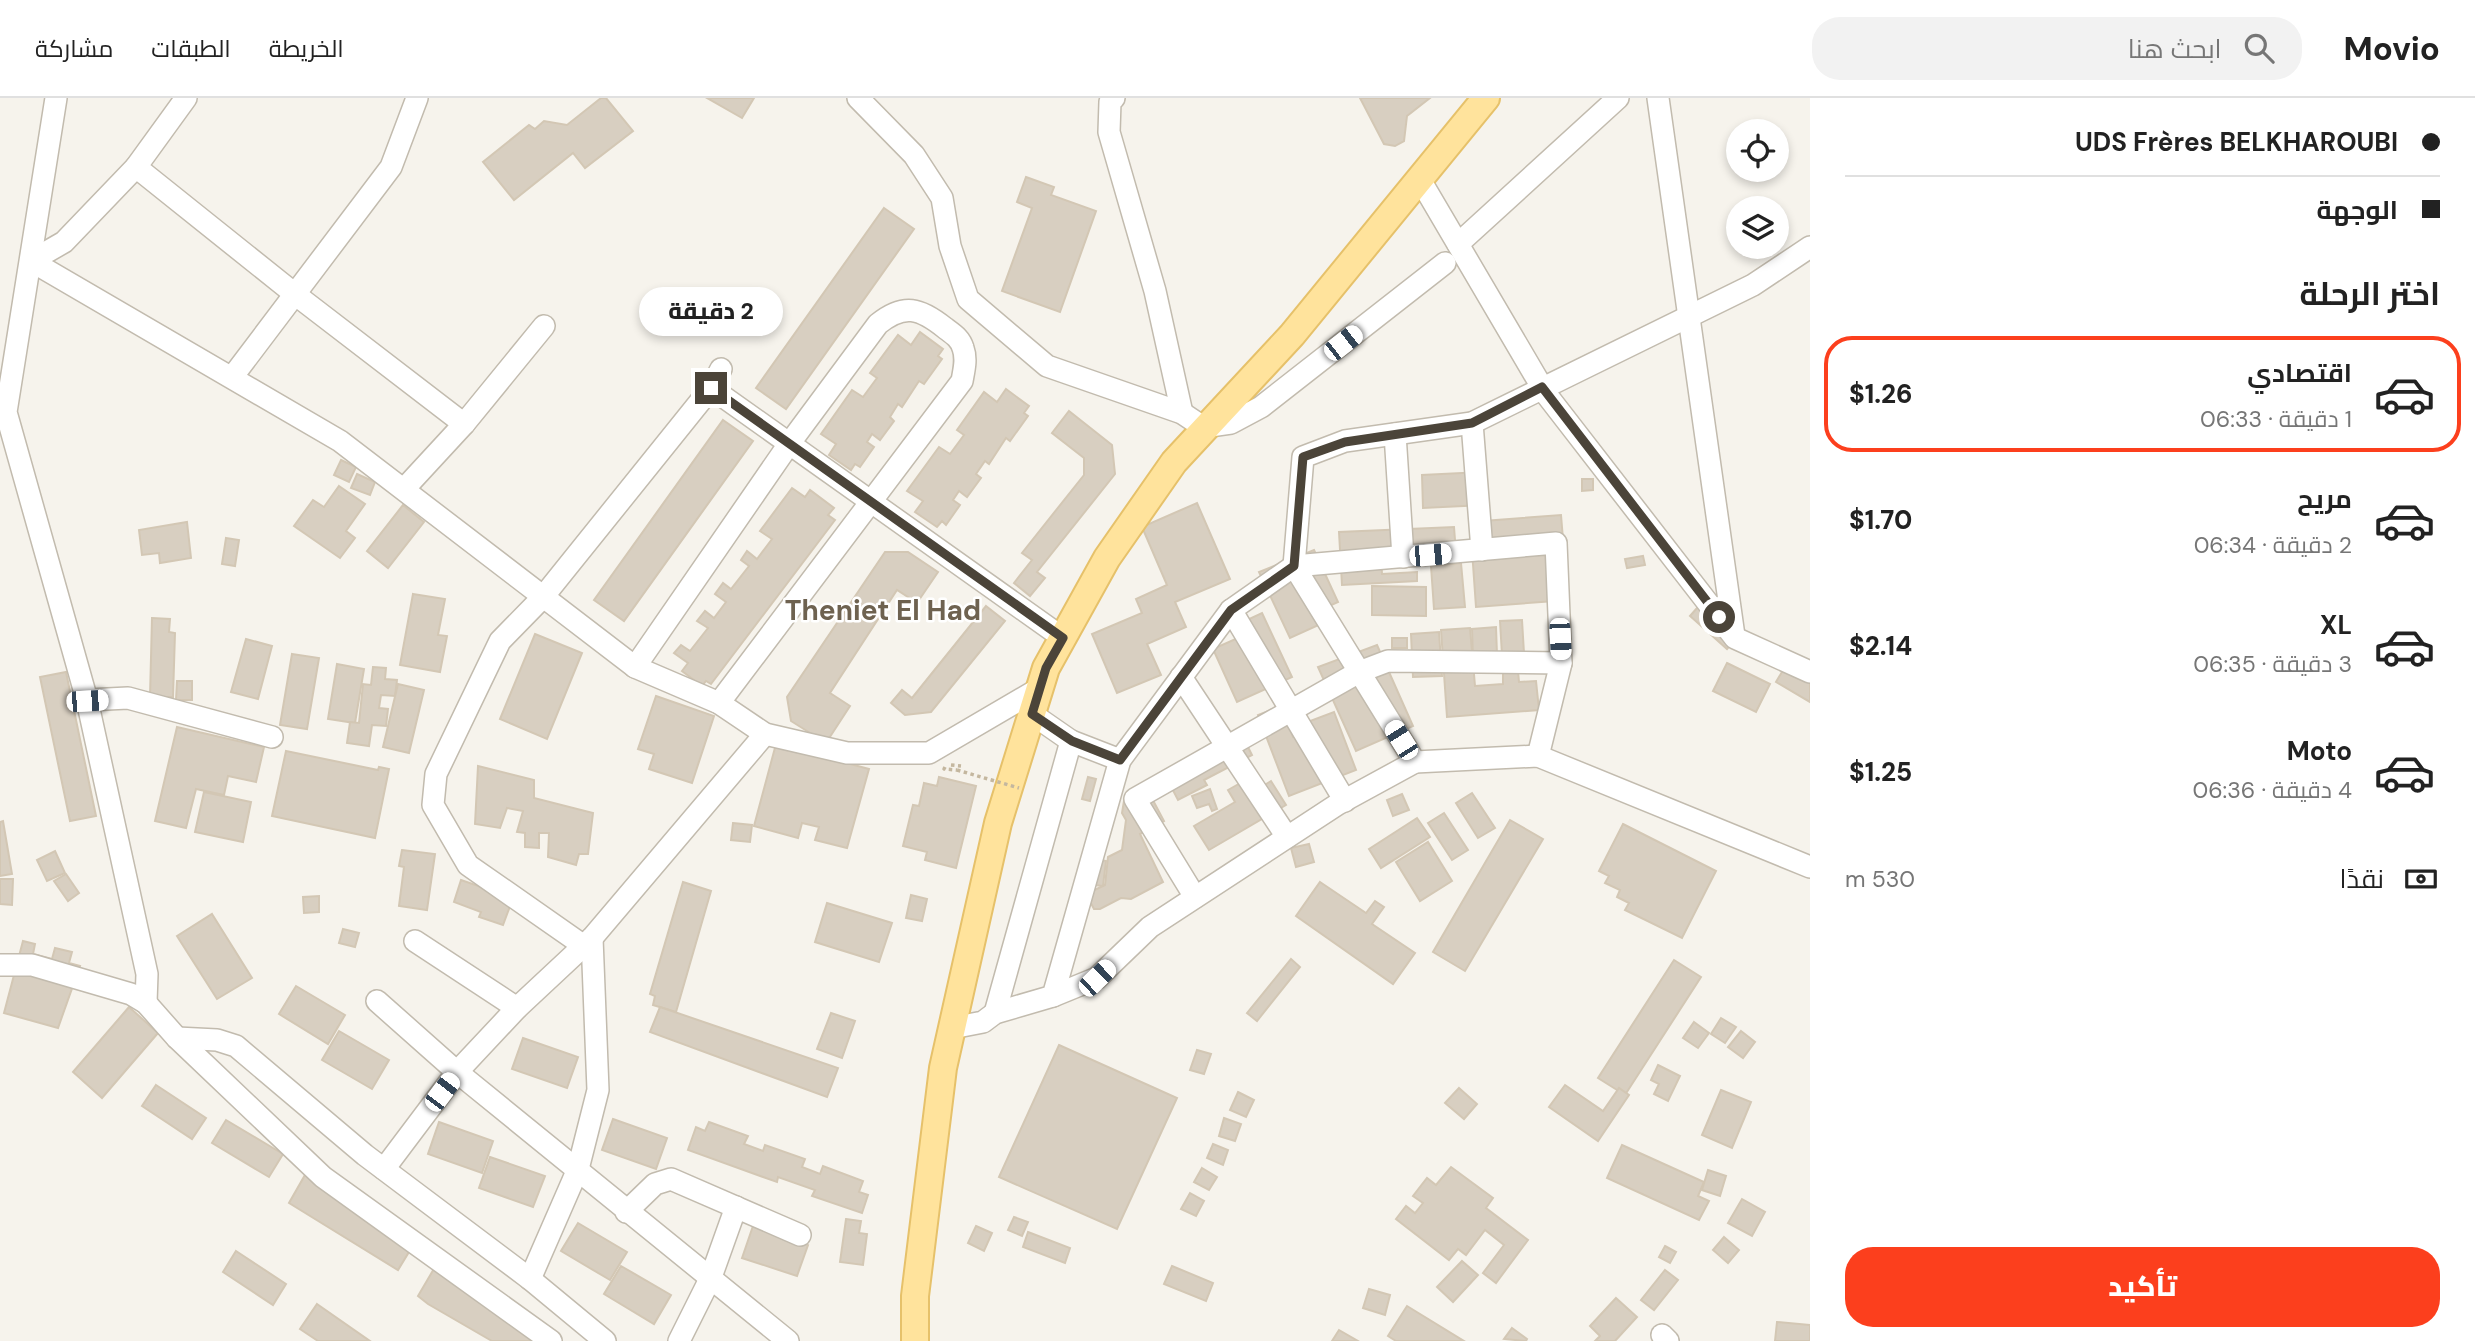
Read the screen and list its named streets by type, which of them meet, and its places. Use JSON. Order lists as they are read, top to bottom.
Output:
{
  "districts": ["Theniet El Had"],
  "page": {
    "header": "Movio",
    "search": "ابحث هنا",
    "nav": ["الخريطة", "الطبقات", "مشاركة"],
    "banner": ["UDS Frères BELKHAROUBI", "الوجهة"],
    "heading": "اختر الرحلة",
    "bubble": "2 دقيقة",
    "list": [
      {
        "name": "اقتصادي",
        "note": "1 دقيقة · 06:33",
        "value": "$1.26"
      },
      {
        "name": "مريح",
        "note": "2 دقيقة · 06:34",
        "value": "$1.70"
      },
      {
        "name": "XL",
        "note": "3 دقيقة · 06:35",
        "value": "$2.14"
      },
      {
        "name": "Moto",
        "note": "4 دقيقة · 06:36",
        "value": "$1.25"
      }
    ],
    "pay": ["نقدًا", "530 m"],
    "buttons": "تأكيد"
  }
}
